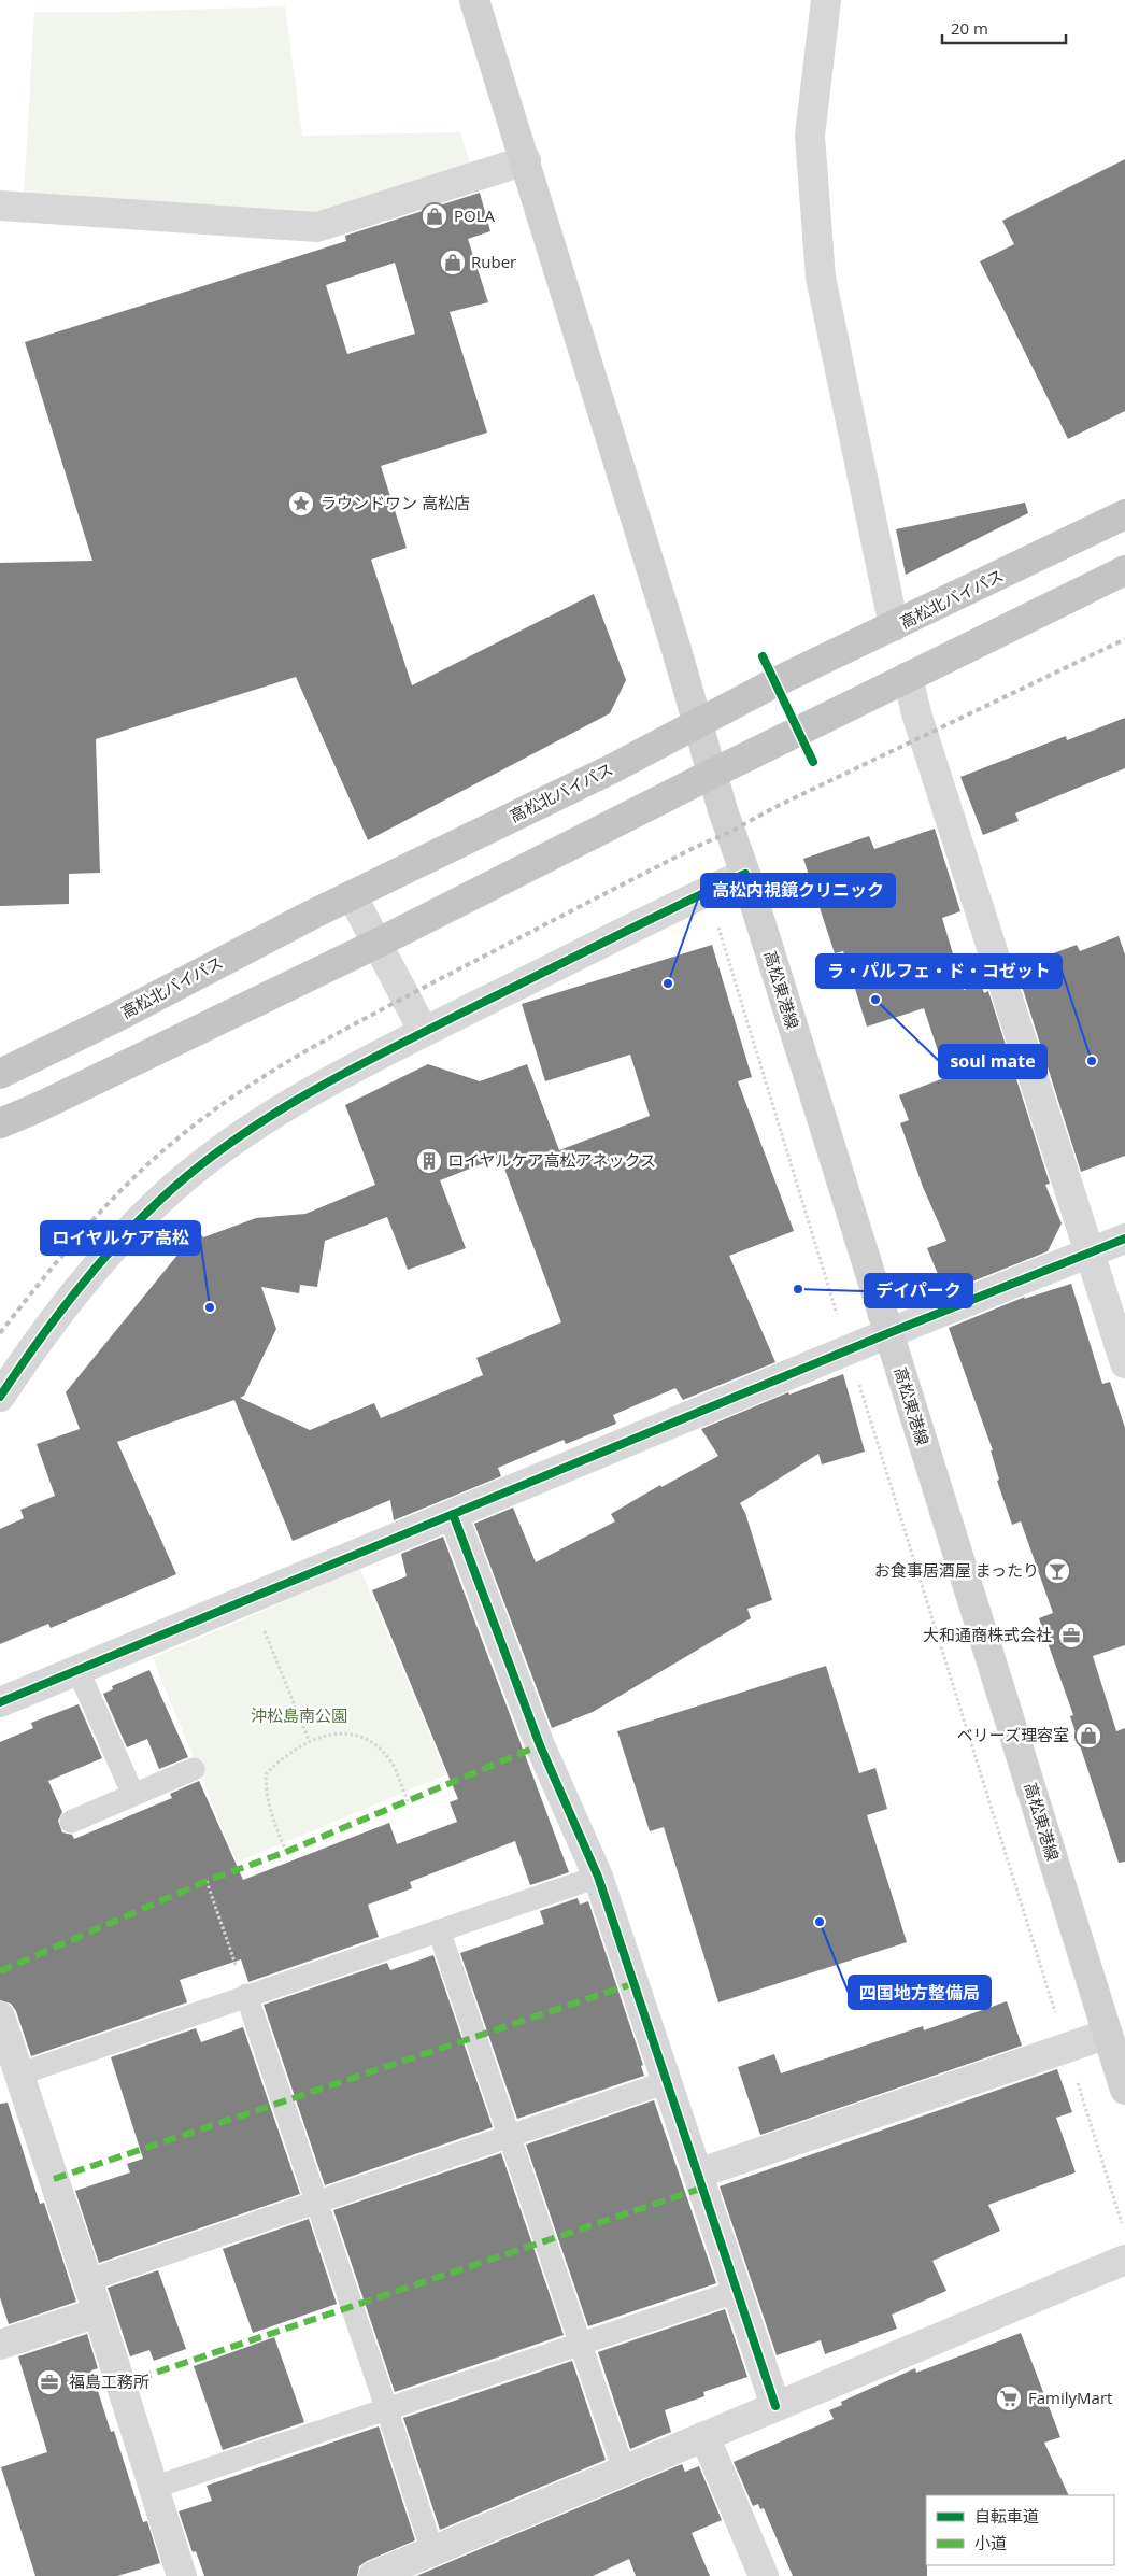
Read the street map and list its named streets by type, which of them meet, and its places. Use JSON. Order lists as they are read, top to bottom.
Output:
{
  "streets": {
    "highway": ["高松北バイパス"],
    "main road": ["高松東港線"]
  },
  "crossings": [
    ["高松北バイパス", "高松東港線"]
  ],
  "parks": ["沖松島南公園"],
  "places": {
    "shop": ["POLA", "Ruber", "ベリーズ理容室"],
    "place": ["ラウンドワン 高松店"],
    "other": [
      "高松内視鏡クリニック",
      "soul mate",
      "ラ・パルフェ・ド・コゼット",
      "デイパーク",
      "ロイヤルケア高松",
      "四国地方整備局"
    ],
    "building": ["ロイヤルケア高松アネックス"],
    "bar": ["お食事居酒屋 まったり"],
    "office": ["大和通商株式会社", "福島工務所"],
    "supermarket": ["FamilyMart"]
  },
  "legend": ["自転車道", "小道"],
  "scale_bar": "20 m"
}
